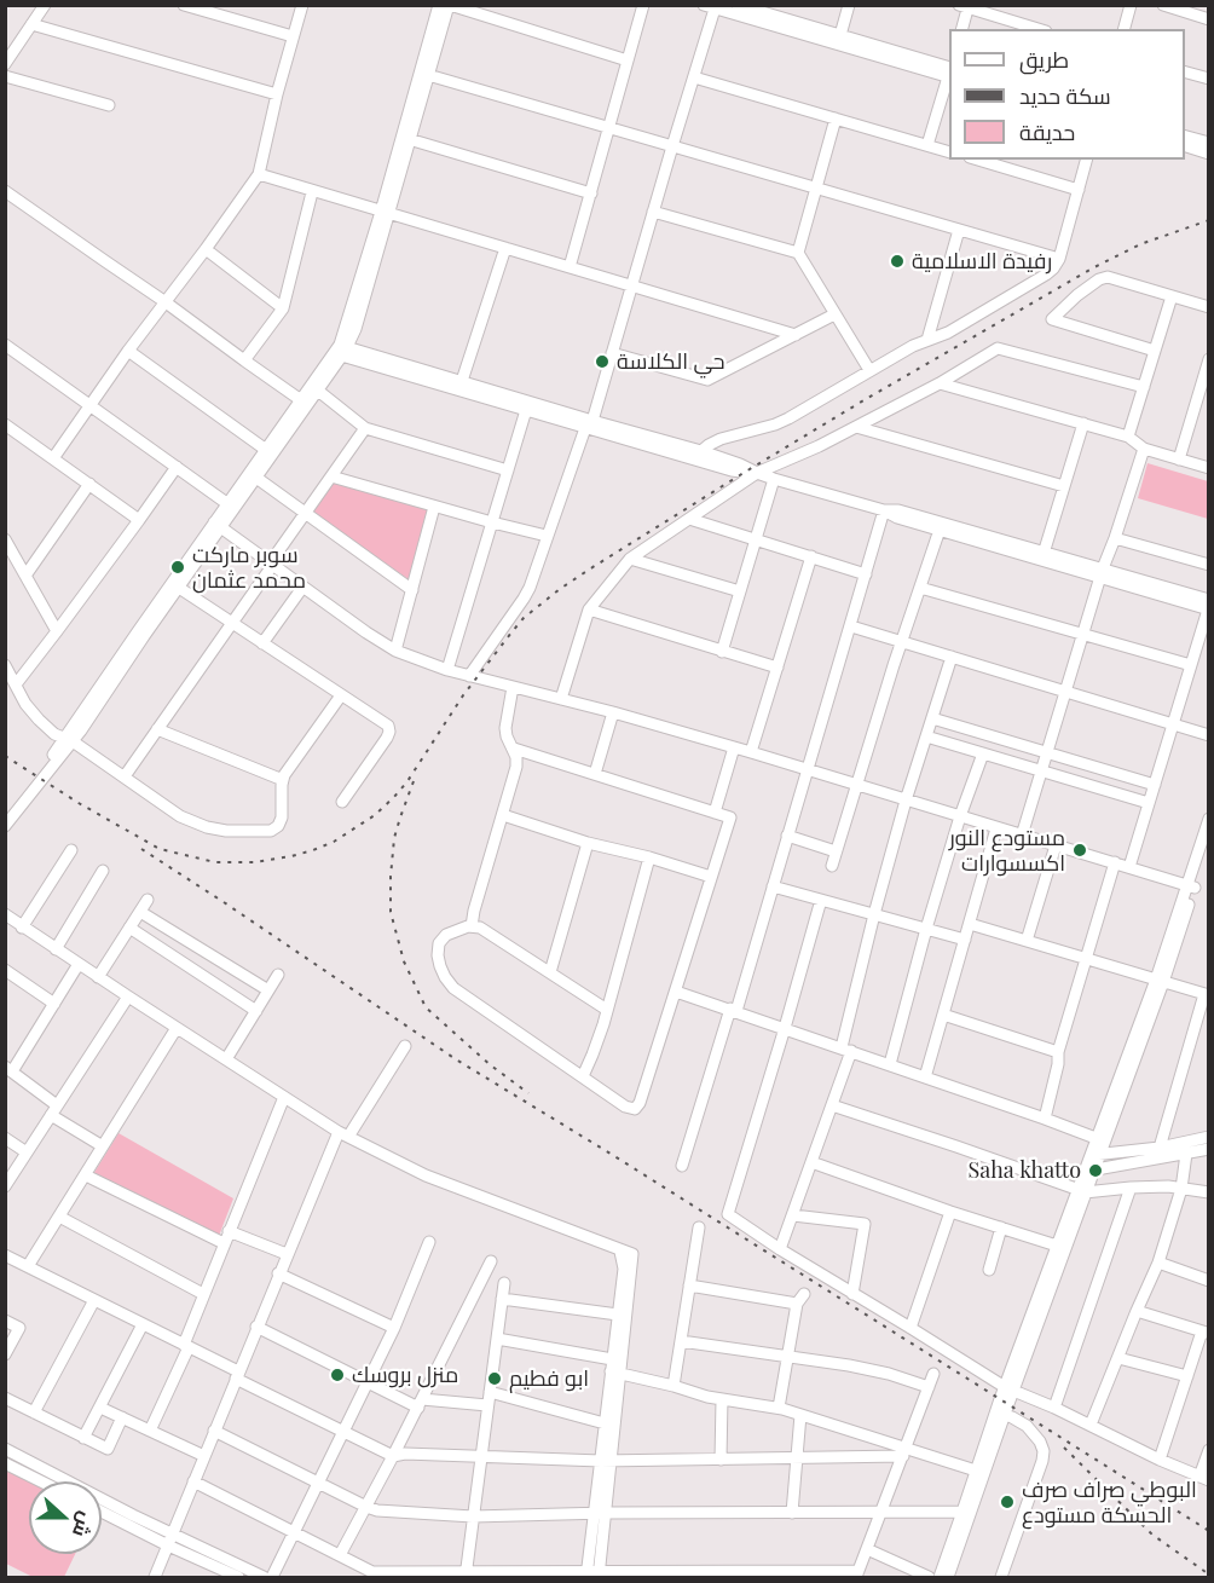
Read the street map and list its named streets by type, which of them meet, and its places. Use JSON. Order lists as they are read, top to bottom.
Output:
{
  "places": [
    "رفيدة الاسلامية",
    "حي الكلاسة",
    "سوبر ماركت محمد عثمان",
    "مستودع النور اكسسوارات",
    "Saha khatto",
    "منزل بروسك",
    "ابو فطيم",
    "البوطي صراف صرف الحسكة مستودع"
  ],
  "legend": ["طريق", "سكة حديد", "حديقة"],
  "north": "right"
}
